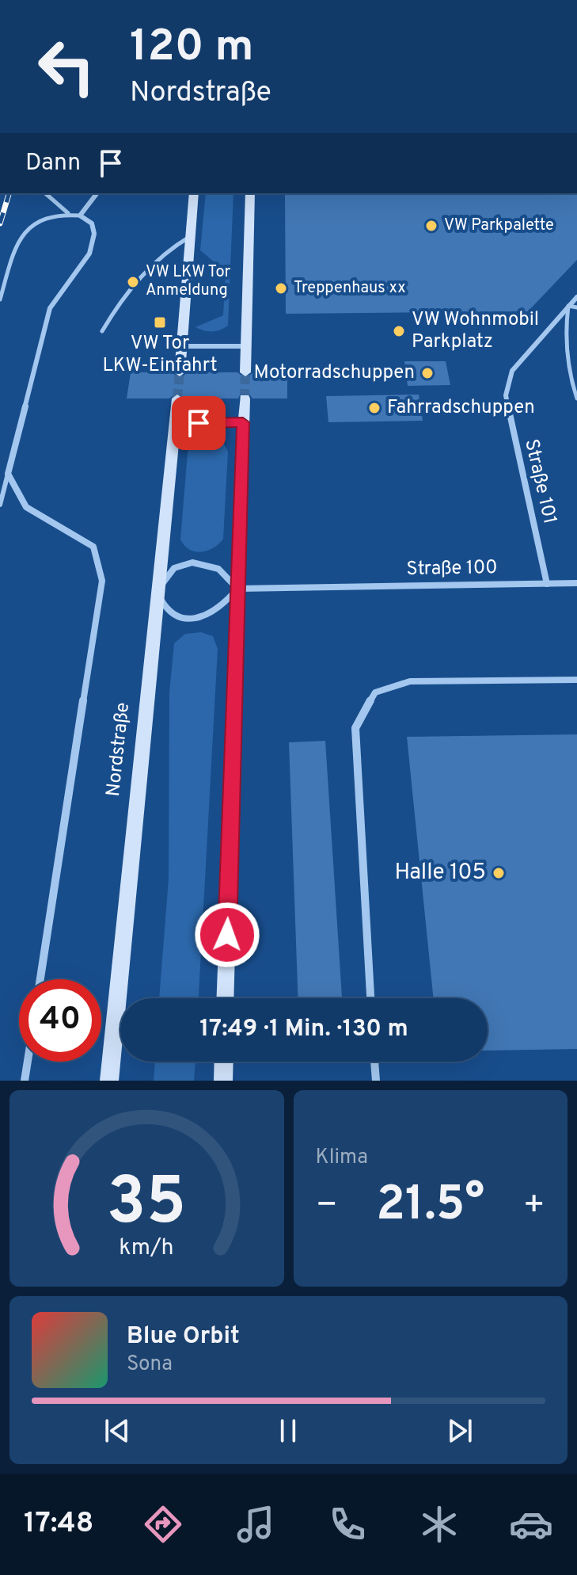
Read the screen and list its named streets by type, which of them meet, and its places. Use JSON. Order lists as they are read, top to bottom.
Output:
{
  "streets": {
    "street": ["Straße 101", "Straße 100", "Nordstraße"]
  },
  "crossings": [
    ["Straße 101", "Straße 100"],
    ["Straße 100", "Nordstraße"]
  ],
  "places": {
    "other": [
      "VW Parkpalette",
      "VW LKW Tor Anmeldung",
      "Treppenhaus xx",
      "VW Wohnmobil Parkplatz",
      "Motorradschuppen",
      "Fahrradschuppen",
      "Halle 105"
    ],
    "transit": ["VW Tor LKW-Einfahrt"]
  },
  "page": {
    "turn": ["120 m", "Nordstraße"],
    "then": "Dann",
    "limit": "40",
    "trip": "17:49 · 1 Min. · 130 m",
    "tile": "Klima",
    "heat": ["−", "21.5°", "+"],
    "song": ["Blue Orbit", "Sona"],
    "tabs": "17:48",
    "gauge": ["35", "km/h"]
  }
}
